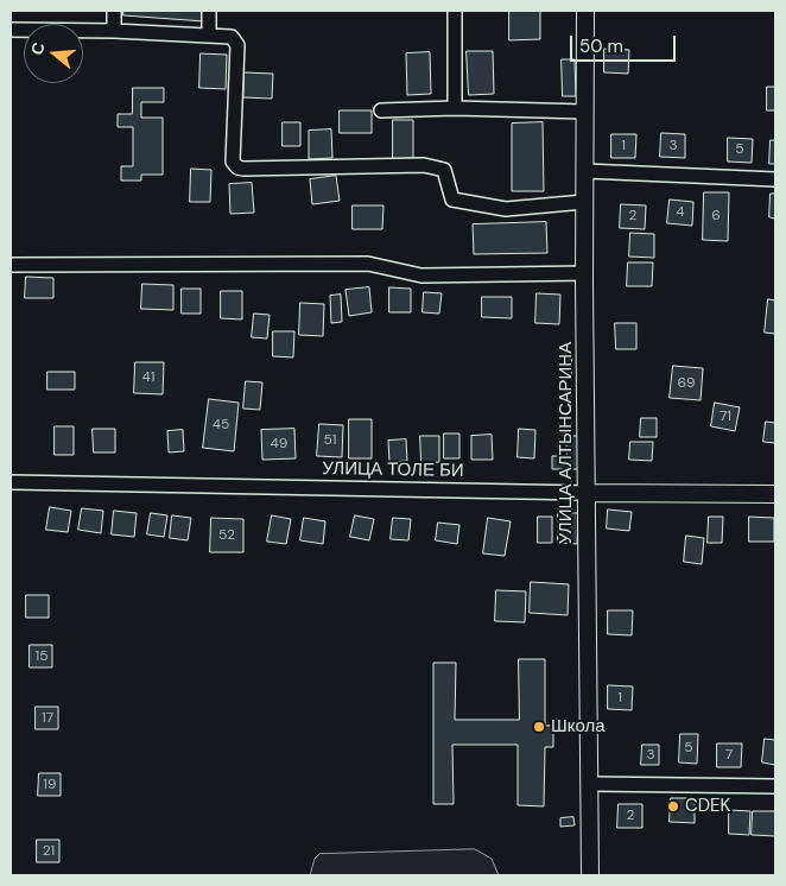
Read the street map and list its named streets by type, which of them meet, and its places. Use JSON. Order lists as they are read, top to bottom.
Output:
{
  "streets": {
    "street": ["УЛИЦА АЛТЫНСАРИНА", "УЛИЦА ТОЛЕ БИ"]
  },
  "crossings": [
    ["УЛИЦА АЛТЫНСАРИНА", "УЛИЦА ТОЛЕ БИ"]
  ],
  "places": ["Школа", "CDEK"],
  "house_numbers": [
    "1",
    "3",
    "5",
    "4",
    "2",
    "6",
    "41",
    "69",
    "71",
    "45",
    "51",
    "49",
    "52",
    "15",
    "1",
    "17",
    "5",
    "3",
    "7",
    "19",
    "2",
    "21"
  ],
  "scale_bar": "50 m",
  "north": "left"
}
